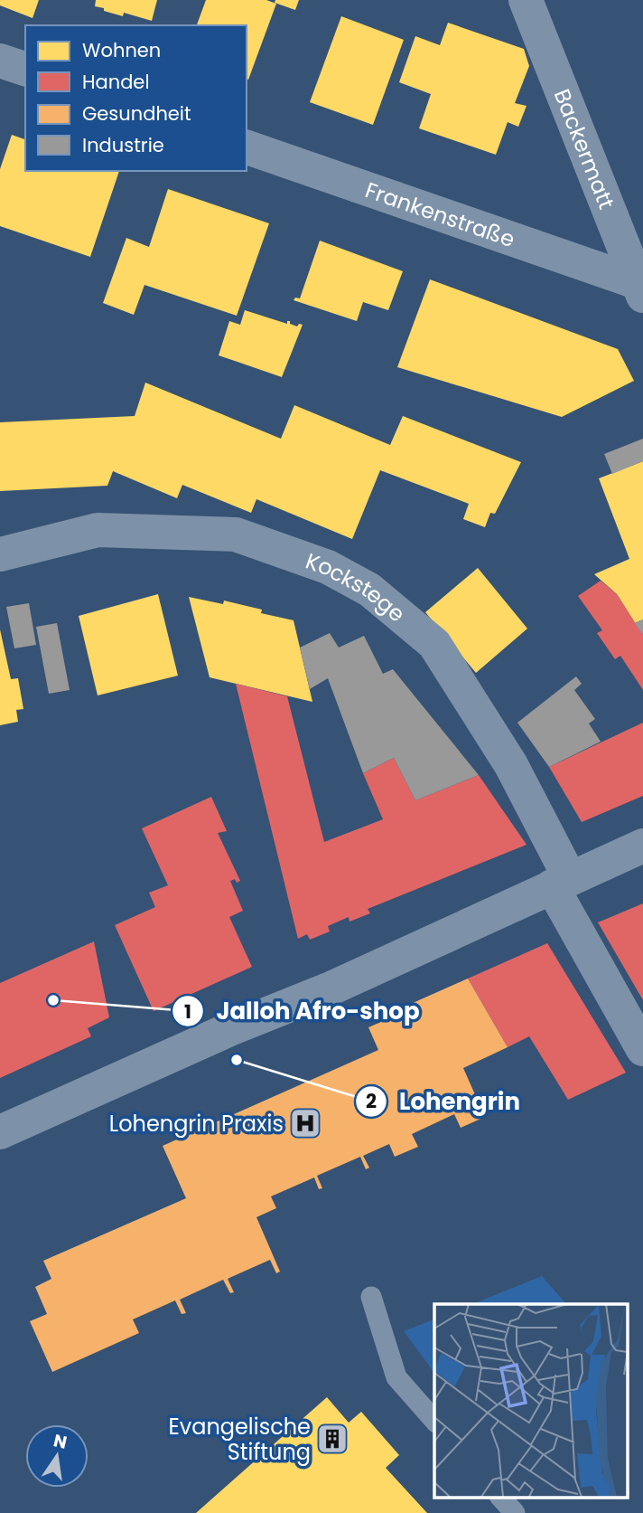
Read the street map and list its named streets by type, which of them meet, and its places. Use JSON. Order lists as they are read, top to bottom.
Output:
{
  "streets": {
    "street": ["Backermatt", "Frankenstraße", "Kockstege"]
  },
  "crossings": [
    ["Backermatt", "Frankenstraße"]
  ],
  "places": {
    "other": ["Jalloh Afro-shop", "Lohengrin"],
    "hospital": ["Lohengrin Praxis"],
    "building": ["Evangelische Stiftung"]
  },
  "legend": [
    "Wohnen",
    "Handel",
    "Gesundheit",
    "Industrie"
  ],
  "north": "top"
}
